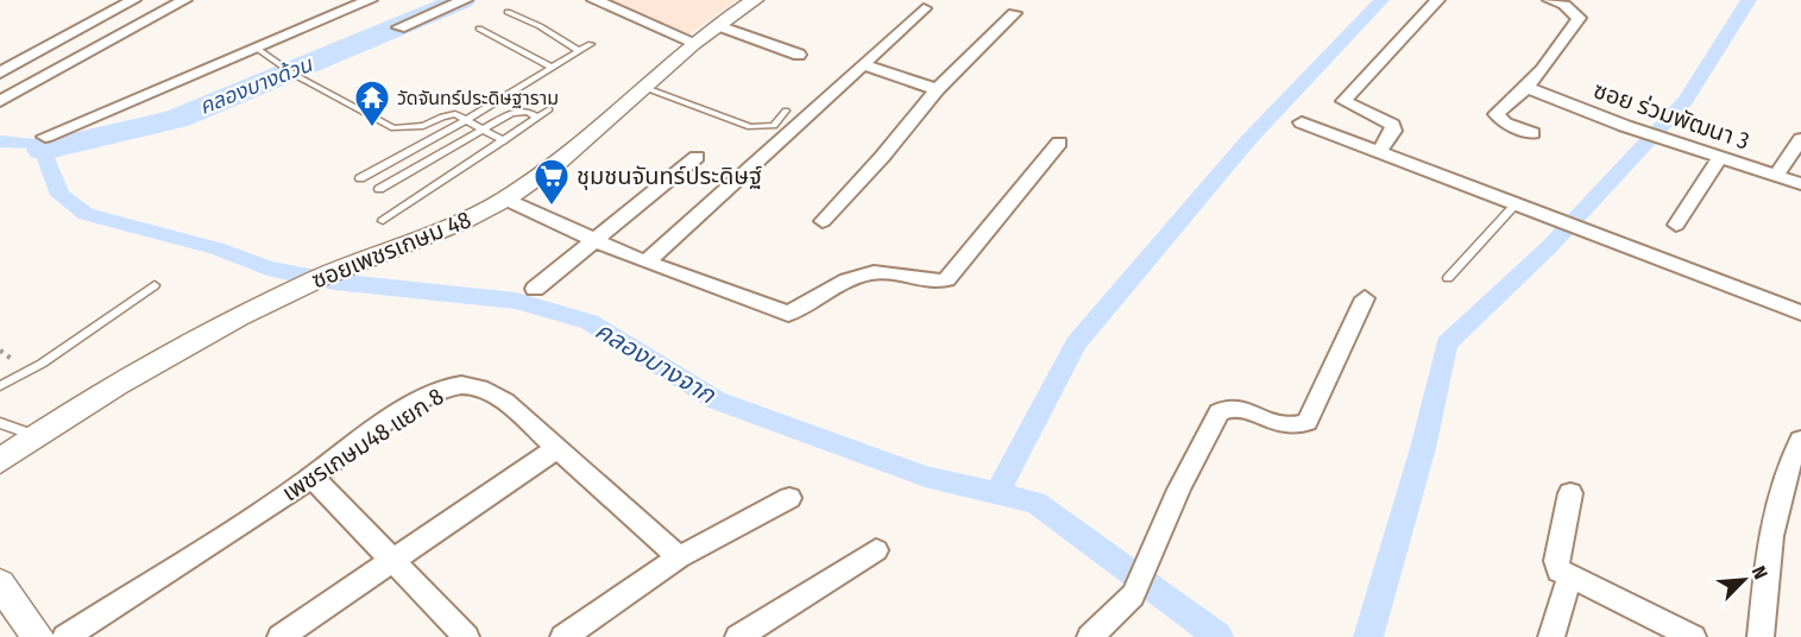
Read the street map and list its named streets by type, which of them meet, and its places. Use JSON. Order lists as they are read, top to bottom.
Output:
{
  "streets": {
    "street": ["ซอย ร่วมพัฒนา 3", "ซอยเพชรเกษม 48", "เพชรเกษม48 แยก 8"]
  },
  "water": ["คลองบางด้วน", "คลองบางจาก"],
  "places": {
    "temple": ["วัดจันทร์ประดิษฐาราม"],
    "supermarket": ["ชุมชนจันทร์ประดิษฐ์"]
  },
  "north": "top right"
}
